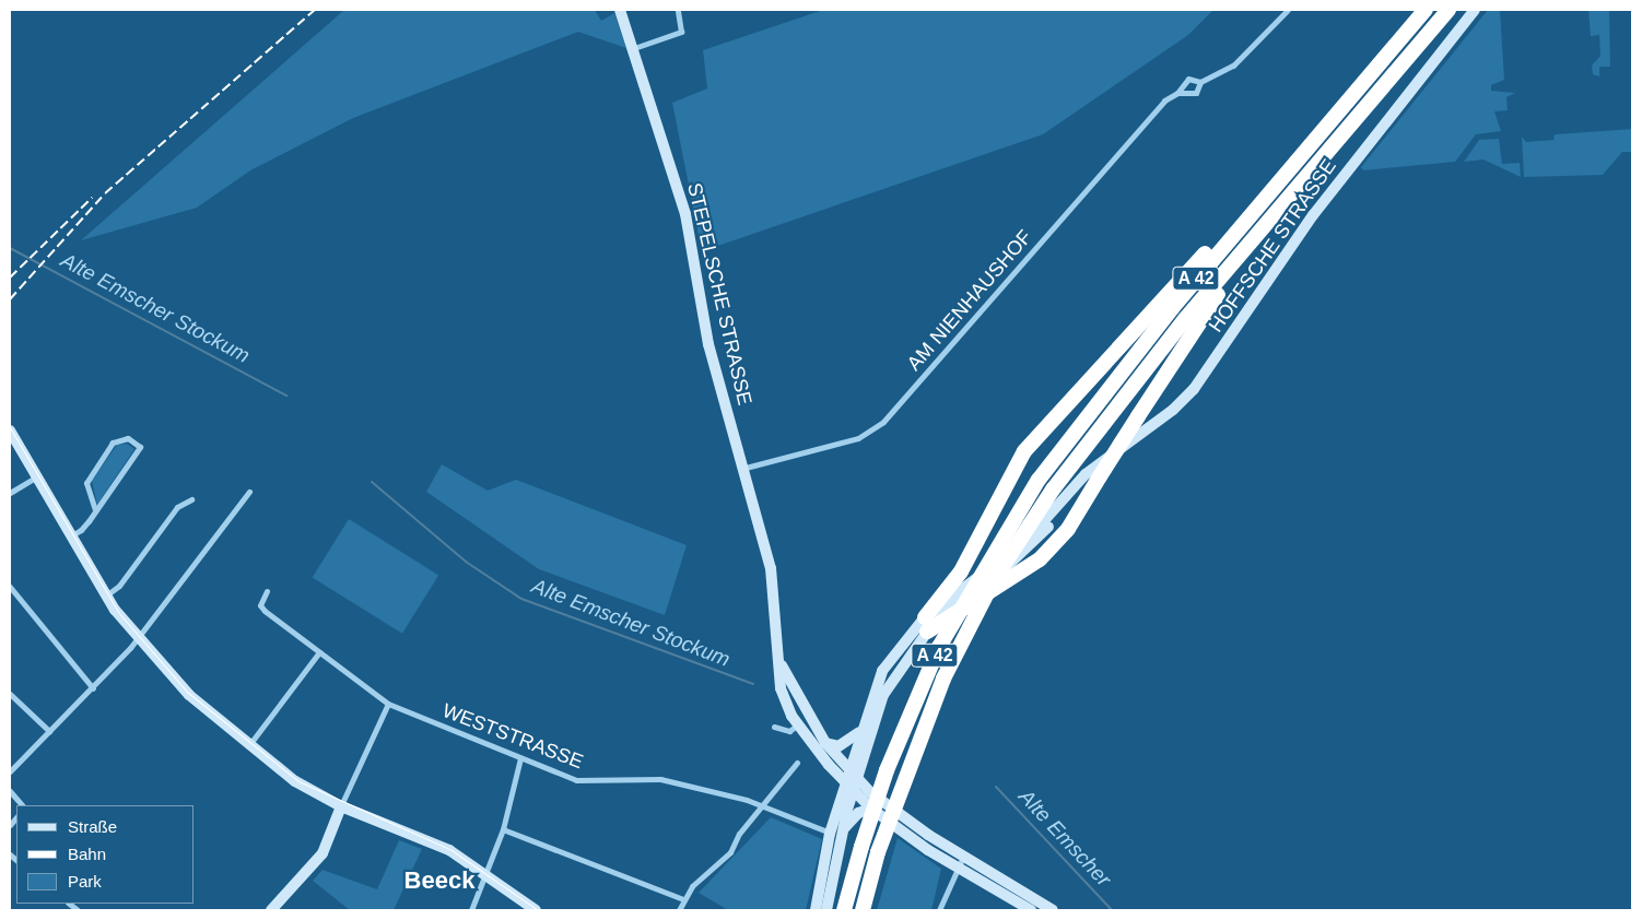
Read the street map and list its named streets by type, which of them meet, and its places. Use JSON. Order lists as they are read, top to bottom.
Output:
{
  "streets": {
    "highway": ["A 42"],
    "street": [
      "HOFFSCHE STRASSE",
      "STEPELSCHE STRASSE",
      "AM NIENHAUSHOF",
      "WESTSTRASSE"
    ]
  },
  "crossings": [
    ["HOFFSCHE STRASSE", "STEPELSCHE STRASSE"],
    ["HOFFSCHE STRASSE", "WESTSTRASSE"],
    ["STEPELSCHE STRASSE", "AM NIENHAUSHOF"]
  ],
  "districts": ["Beeck"],
  "water": ["Alte Emscher Stockum", "Alte Emscher"],
  "legend": ["Straße", "Bahn", "Park"]
}
